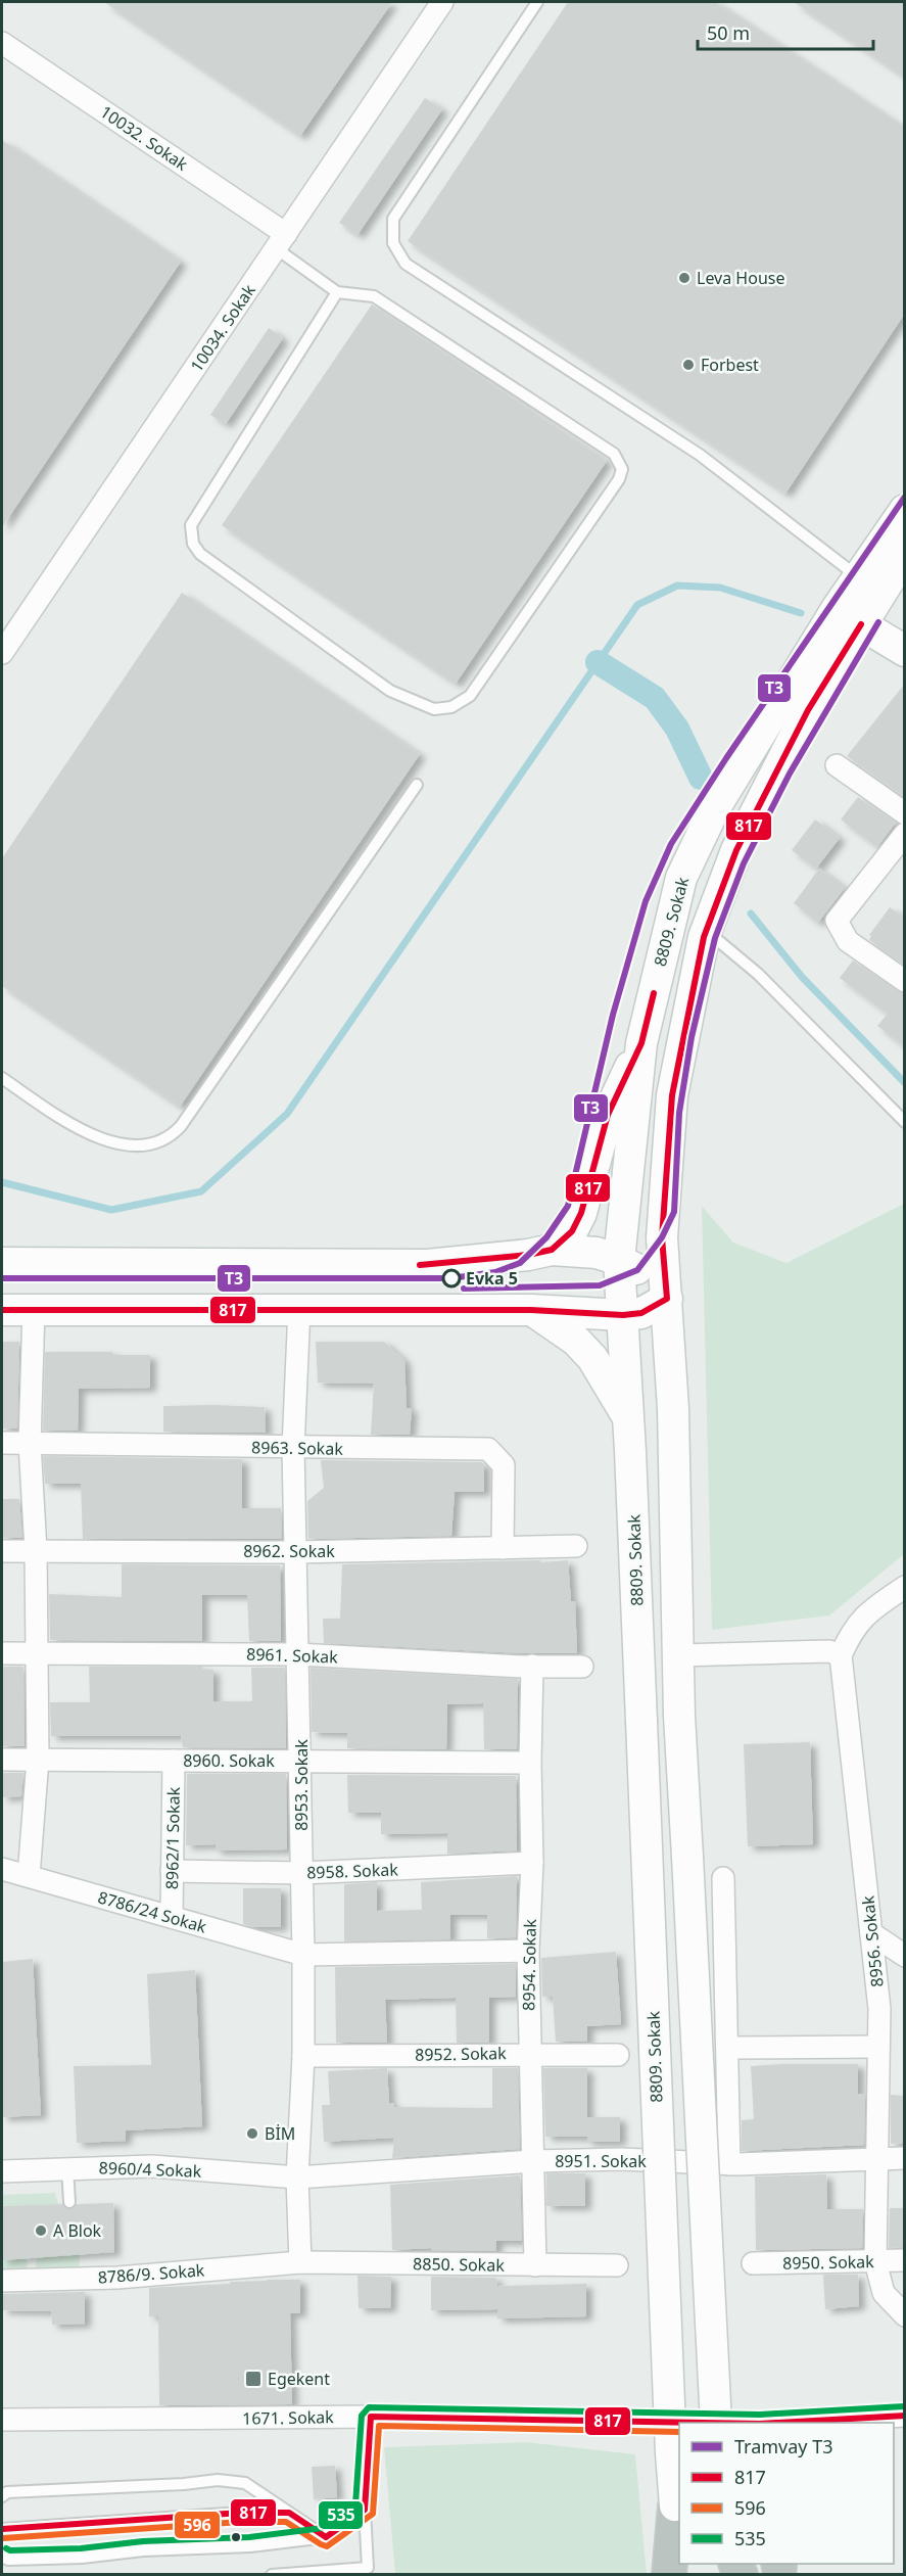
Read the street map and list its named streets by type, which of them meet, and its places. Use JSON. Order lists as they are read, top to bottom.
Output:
{
  "streets": {
    "street": [
      "10032. Sokak",
      "10034. Sokak",
      "8809. Sokak",
      "8963. Sokak",
      "8962. Sokak",
      "8961. Sokak",
      "8960. Sokak",
      "8953. Sokak",
      "8962/1 Sokak",
      "8958. Sokak",
      "8786/24 Sokak",
      "8956. Sokak",
      "8954. Sokak",
      "8952. Sokak",
      "8951. Sokak",
      "8960/4 Sokak",
      "8950. Sokak",
      "8850. Sokak",
      "8786/9. Sokak",
      "1671. Sokak"
    ]
  },
  "crossings": [
    ["10032. Sokak", "10034. Sokak"],
    ["8963. Sokak", "8962. Sokak"],
    ["8963. Sokak", "8953. Sokak"],
    ["8962. Sokak", "8953. Sokak"],
    ["8961. Sokak", "8953. Sokak"],
    ["8961. Sokak", "8954. Sokak"],
    ["8960. Sokak", "8953. Sokak"],
    ["8960. Sokak", "8962/1 Sokak"],
    ["8960. Sokak", "8954. Sokak"],
    ["8953. Sokak", "8958. Sokak"],
    ["8953. Sokak", "8786/24 Sokak"],
    ["8953. Sokak", "8952. Sokak"],
    ["8953. Sokak", "8951. Sokak"],
    ["8953. Sokak", "8960/4 Sokak"],
    ["8953. Sokak", "8850. Sokak"],
    ["8953. Sokak", "8786/9. Sokak"],
    ["8962/1 Sokak", "8958. Sokak"],
    ["8962/1 Sokak", "8786/24 Sokak"],
    ["8958. Sokak", "8954. Sokak"],
    ["8786/24 Sokak", "8954. Sokak"],
    ["8956. Sokak", "8951. Sokak"],
    ["8956. Sokak", "8950. Sokak"],
    ["8954. Sokak", "8952. Sokak"],
    ["8954. Sokak", "8951. Sokak"],
    ["8954. Sokak", "8850. Sokak"],
    ["8951. Sokak", "8960/4 Sokak"],
    ["8850. Sokak", "8786/9. Sokak"]
  ],
  "places": {
    "other": [
      "Leva House",
      "Forbest",
      "Evka 5",
      "BİM",
      "A Blok"
    ],
    "transit": ["Egekent"]
  },
  "lines": [
    "tram line T3",
    "transit line 817",
    "transit line 535",
    "transit line 596"
  ],
  "legend": [
    "Tramvay T3",
    "817",
    "596",
    "535"
  ],
  "scale_bar": "50 m"
}
